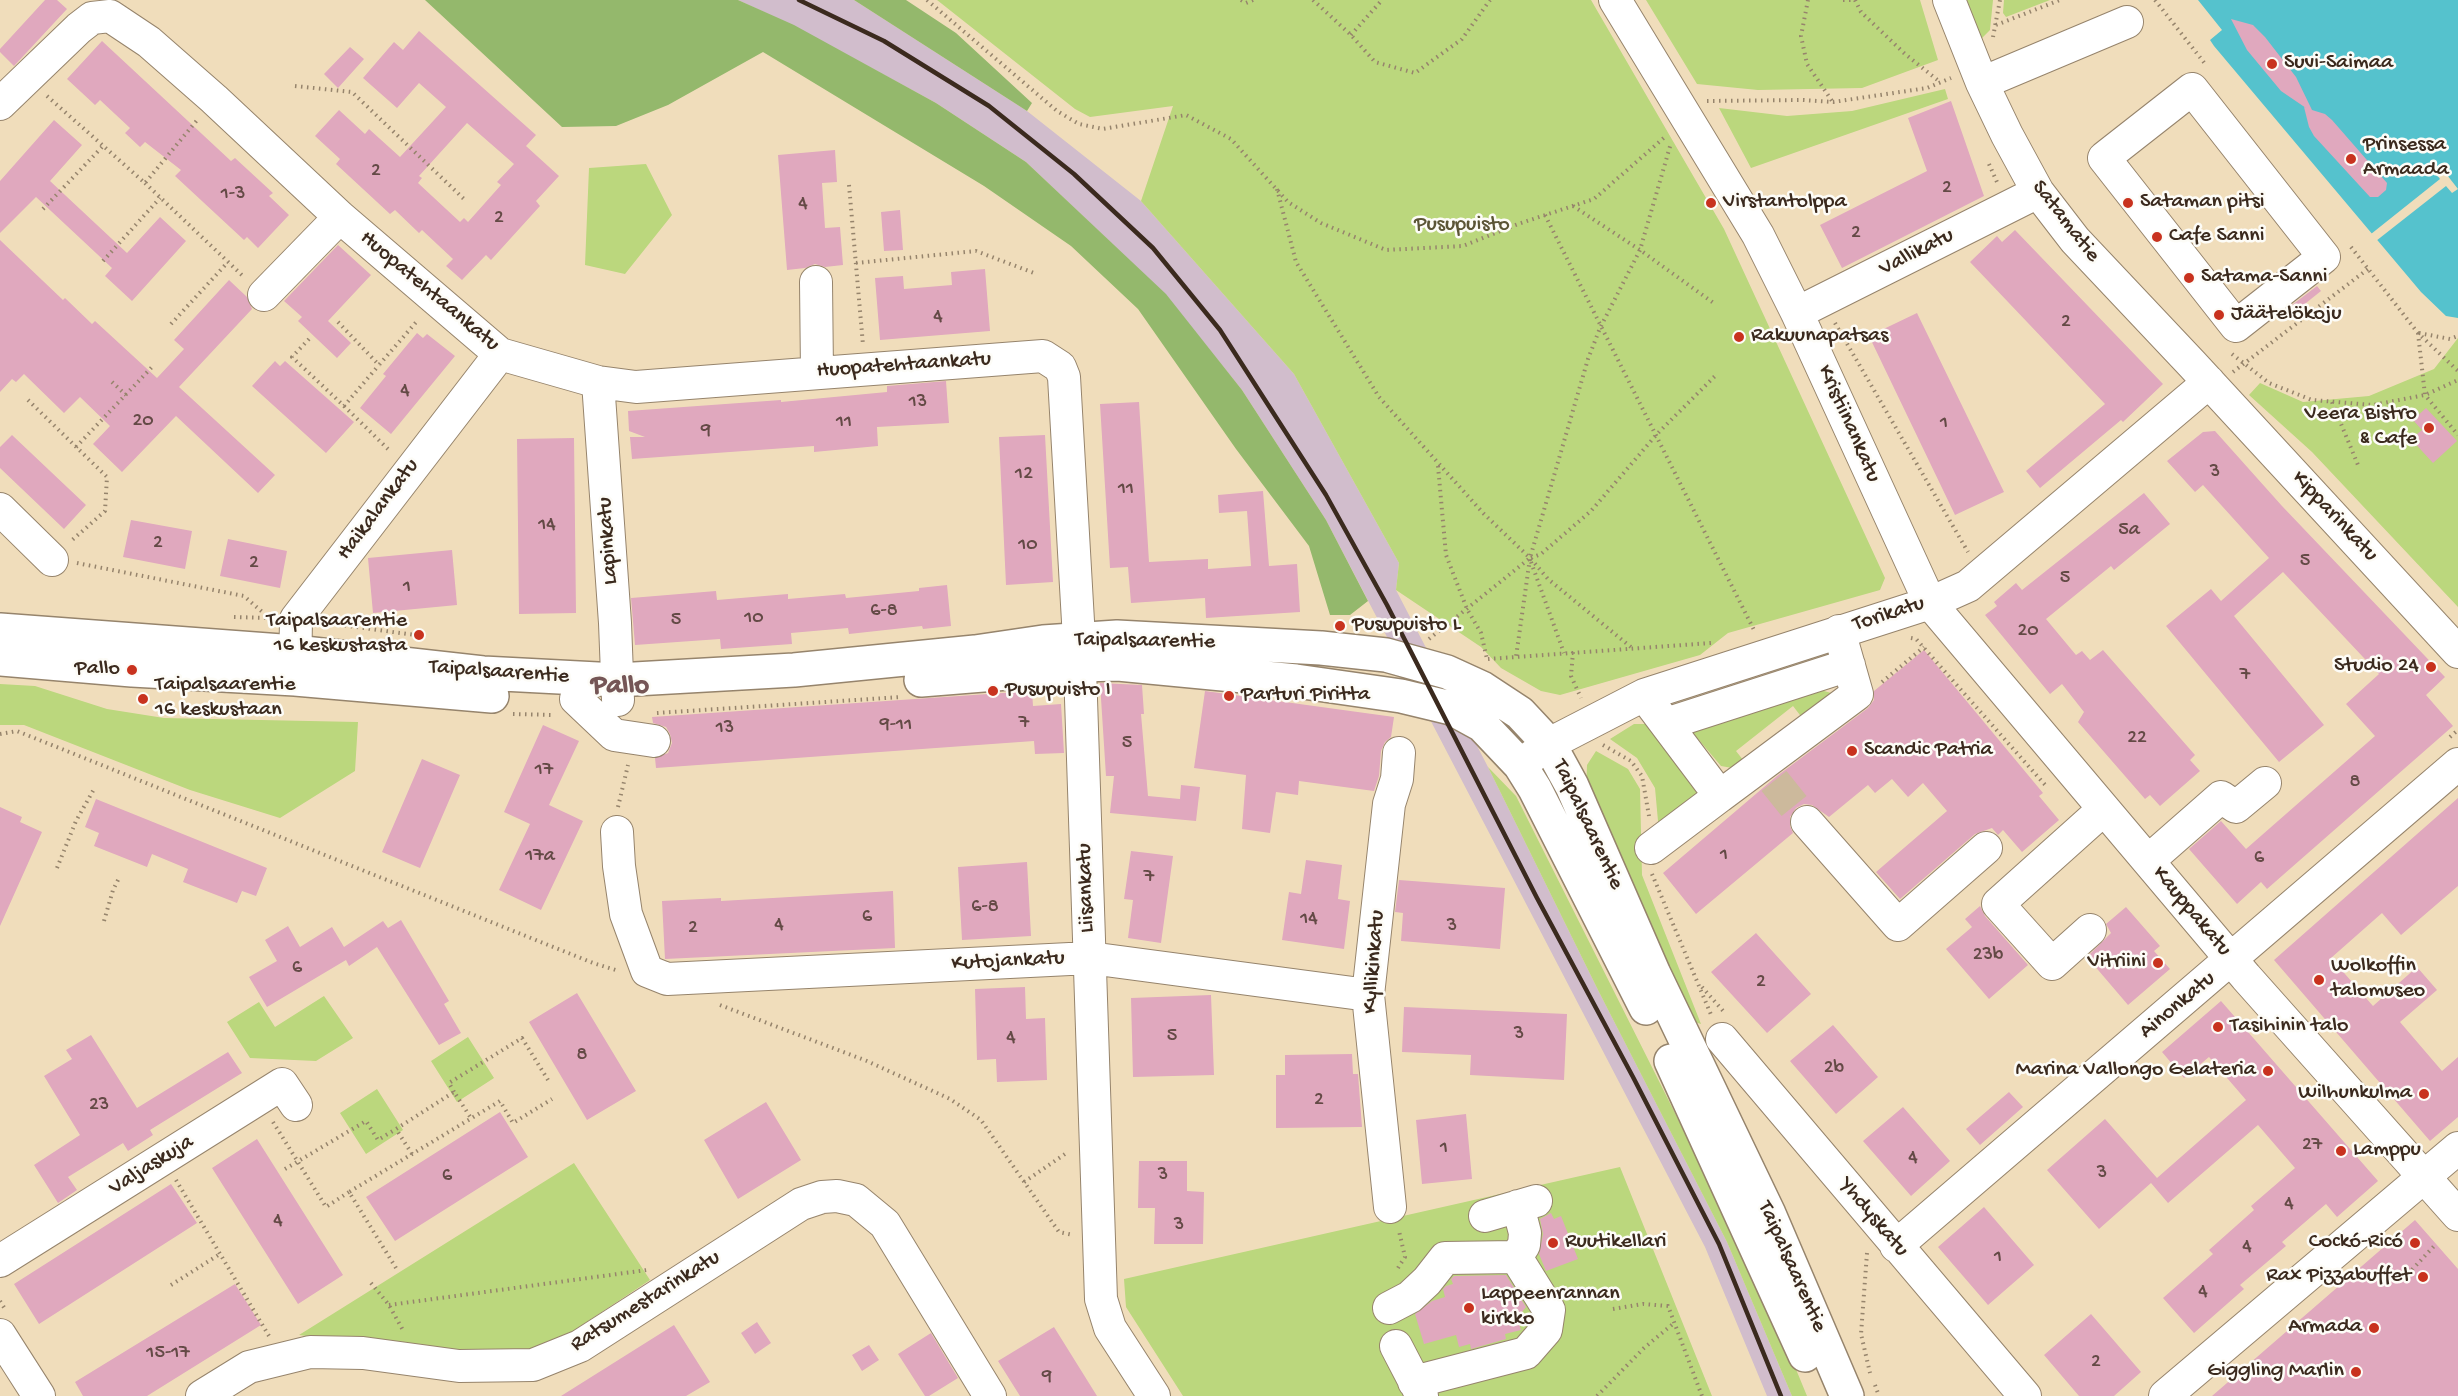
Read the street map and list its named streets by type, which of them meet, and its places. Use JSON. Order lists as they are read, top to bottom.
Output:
{
  "streets": {
    "main road": ["Taipalsaarentie"],
    "street": [
      "Satamatie",
      "Vallikatu",
      "Huopatehtaankatu",
      "Kristiinankatu",
      "Haikalankatu",
      "Kipparinkatu",
      "Lapinkatu",
      "Torikatu",
      "Liisankatu",
      "Kauppakatu",
      "Kutojankatu",
      "Kyllikinkatu",
      "Ainonkatu",
      "Valjaskuja",
      "Yhdyskatu",
      "Ratsumestarinkatu"
    ]
  },
  "crossings": [
    ["Satamatie", "Vallikatu"],
    ["Satamatie", "Kipparinkatu"],
    ["Satamatie", "Torikatu"],
    ["Vallikatu", "Kristiinankatu"],
    ["Huopatehtaankatu", "Haikalankatu"],
    ["Huopatehtaankatu", "Lapinkatu"],
    ["Huopatehtaankatu", "Liisankatu"],
    ["Kristiinankatu", "Torikatu"],
    ["Kristiinankatu", "Kauppakatu"],
    ["Haikalankatu", "Taipalsaarentie"],
    ["Kipparinkatu", "Torikatu"],
    ["Lapinkatu", "Taipalsaarentie"],
    ["Torikatu", "Taipalsaarentie"],
    ["Torikatu", "Kauppakatu"],
    ["Taipalsaarentie", "Liisankatu"],
    ["Liisankatu", "Kutojankatu"],
    ["Kauppakatu", "Ainonkatu"],
    ["Kutojankatu", "Kyllikinkatu"],
    ["Ainonkatu", "Yhdyskatu"]
  ],
  "districts": ["Pallo"],
  "parks": ["Pusupuisto"],
  "places": [
    "Suvi-Saimaa",
    "Prinsessa Armaada",
    "Virstantolppa",
    "Sataman pitsi",
    "Cafe Sanni",
    "Satama-Sanni",
    "Jäätelökoju",
    "Rakuunapatsas",
    "Veera Bistro & Cafe",
    "Pusupuisto L",
    "Taipalsaarentie 16 keskustasta",
    "Studio 24",
    "Pallo",
    "Pusupuisto I",
    "Parturi Piritta",
    "Taipalsaarentie 16 keskustaan",
    "Scandic Patria",
    "Vitriini",
    "Wolkoffin talomuseo",
    "Tasihinin talo",
    "Marina Vallongo Gelateria",
    "Wilhunkulma",
    "Lamppu",
    "Ruutikellari",
    "Cockó-Ricó",
    "Rax Pizzabuffet",
    "Lappeenrannan kirkko",
    "Armada",
    "Giggling Marlin"
  ],
  "house_numbers": [
    "2",
    "2",
    "1-3",
    "4",
    "2",
    "2",
    "4",
    "2",
    "4",
    "13",
    "20",
    "11",
    "1",
    "9",
    "3",
    "12",
    "11",
    "14",
    "5a",
    "2",
    "10",
    "5",
    "2",
    "5",
    "1",
    "6-8",
    "10",
    "5",
    "20",
    "7",
    "7",
    "9-11",
    "13",
    "22",
    "5",
    "17",
    "8",
    "1",
    "17a",
    "6",
    "7",
    "6-8",
    "6",
    "14",
    "4",
    "3",
    "2",
    "23b",
    "6",
    "2",
    "3",
    "5",
    "4",
    "8",
    "2b",
    "2",
    "23",
    "27",
    "1",
    "4",
    "3",
    "3",
    "6",
    "4",
    "4",
    "3",
    "4",
    "1",
    "4",
    "15-17",
    "2",
    "9"
  ]
}
